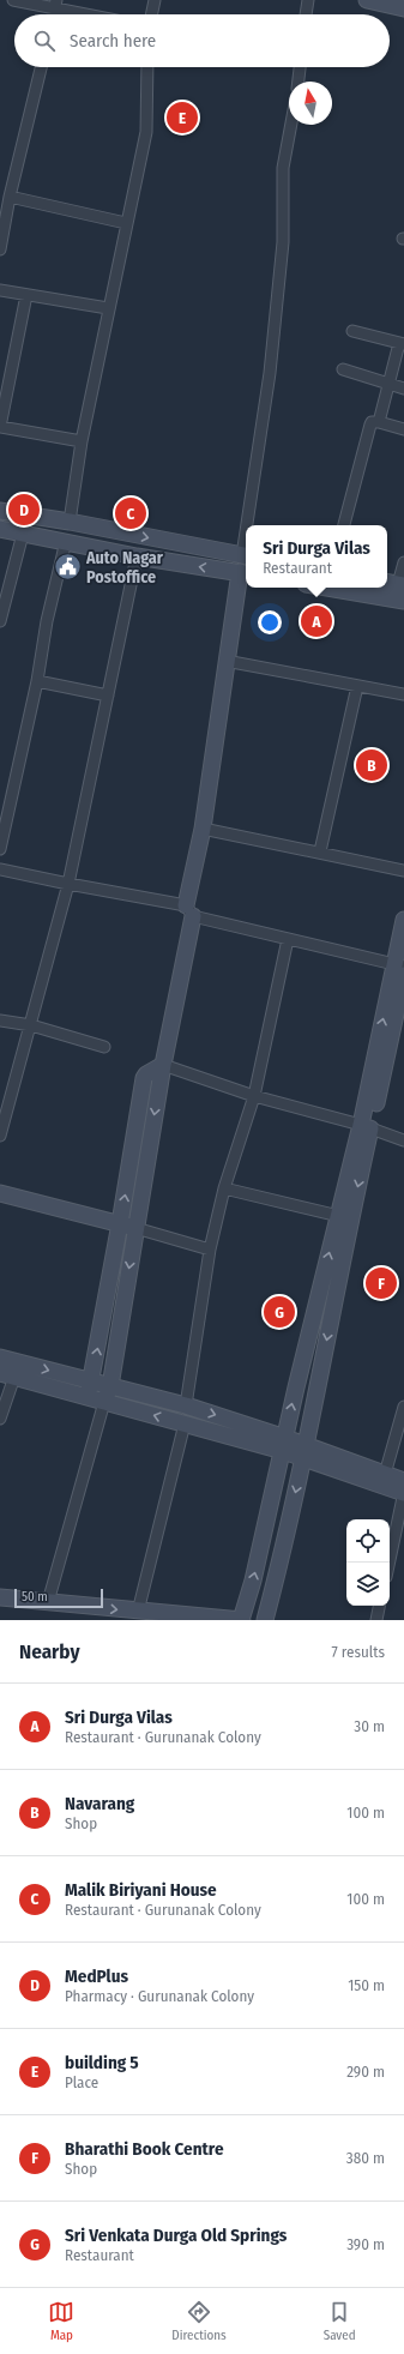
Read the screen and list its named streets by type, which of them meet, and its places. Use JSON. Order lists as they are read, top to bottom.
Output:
{
  "places": {
    "public building": ["Auto Nagar Postoffice"]
  },
  "scale_bar": "50 m",
  "north": "top",
  "page": {
    "search": "Search here",
    "pins": [
      "E",
      "D",
      "C",
      "A",
      "B",
      "F",
      "G"
    ],
    "popup": ["Sri Durga Vilas", "Restaurant"],
    "scale": "50 m",
    "heading": ["Nearby", "7 results"],
    "list": [
      {
        "mark": "A",
        "name": "Sri Durga Vilas",
        "note": "Restaurant · Gurunanak Colony",
        "value": "30 m"
      },
      {
        "mark": "B",
        "name": "Navarang",
        "note": "Shop",
        "value": "100 m"
      },
      {
        "mark": "C",
        "name": "Malik Biriyani House",
        "note": "Restaurant · Gurunanak Colony",
        "value": "100 m"
      },
      {
        "mark": "D",
        "name": "MedPlus",
        "note": "Pharmacy · Gurunanak Colony",
        "value": "150 m"
      },
      {
        "mark": "E",
        "name": "building 5",
        "note": "Place",
        "value": "290 m"
      },
      {
        "mark": "F",
        "name": "Bharathi Book Centre",
        "note": "Shop",
        "value": "380 m"
      },
      {
        "mark": "G",
        "name": "Sri Venkata Durga Old Springs",
        "note": "Restaurant",
        "value": "390 m"
      }
    ],
    "nav": ["Map", "Directions", "Saved"]
  }
}
